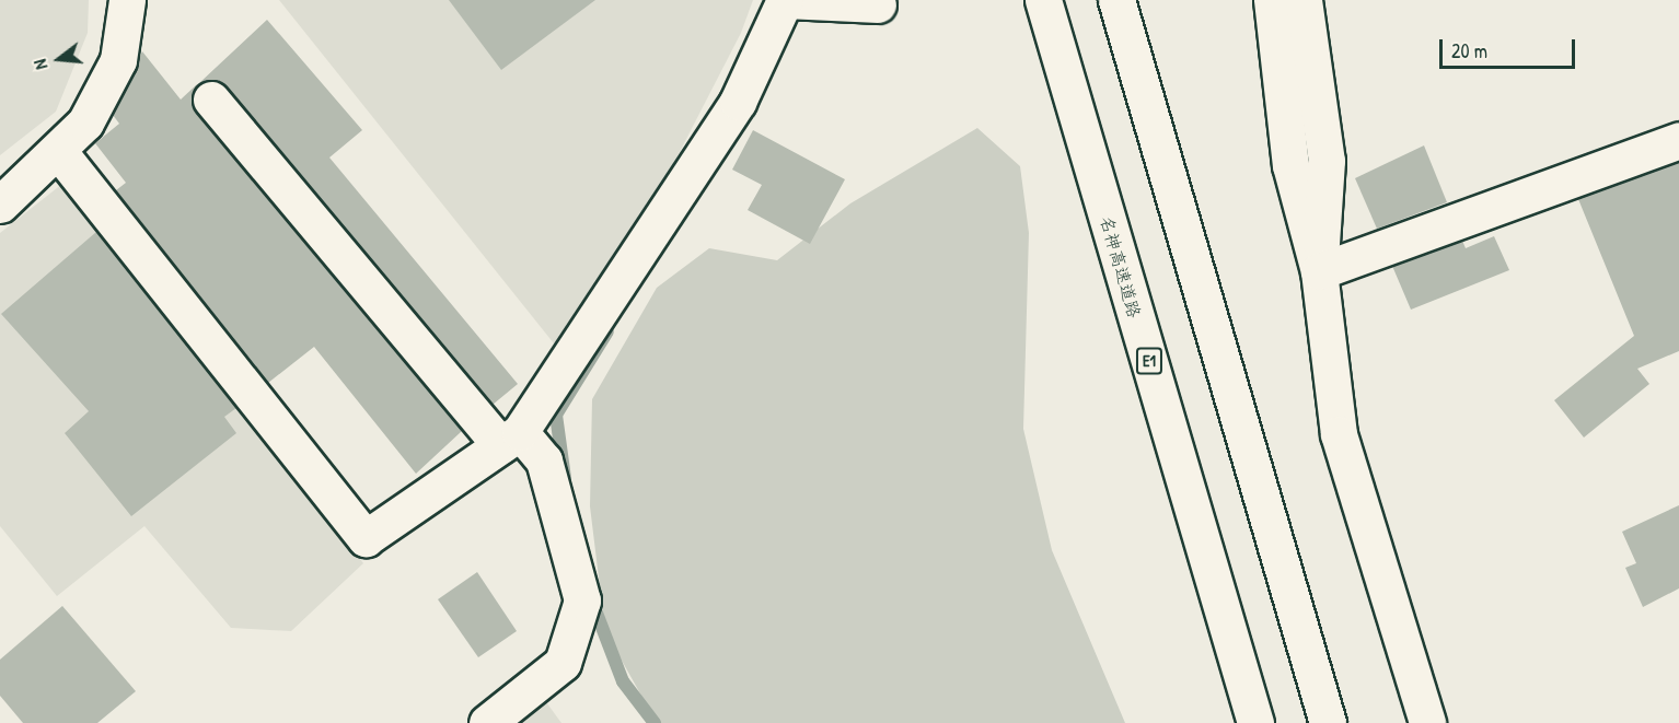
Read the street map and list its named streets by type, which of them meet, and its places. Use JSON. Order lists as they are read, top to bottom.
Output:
{
  "streets": {
    "main road": ["名神高速道路", "E1"]
  },
  "scale_bar": "20 m",
  "north": "left"
}
